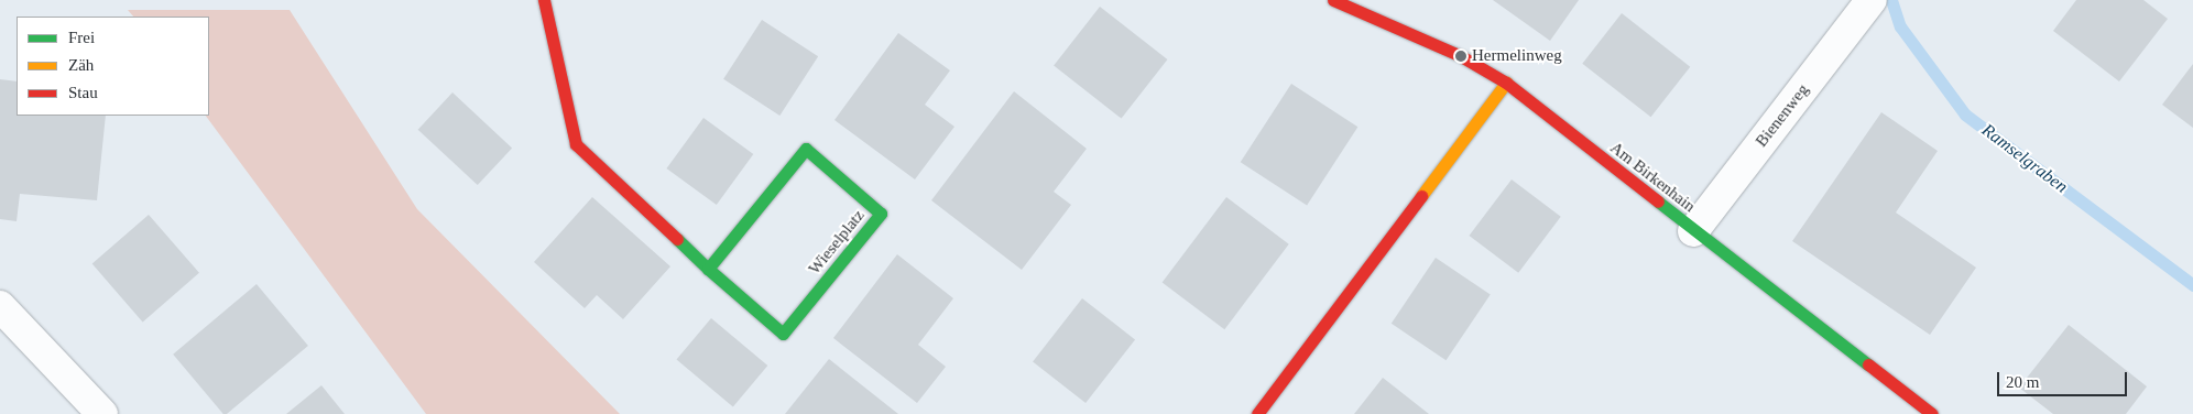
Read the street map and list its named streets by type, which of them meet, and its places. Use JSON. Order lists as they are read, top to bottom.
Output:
{
  "streets": {
    "street": ["Bienenweg", "Am Birkenhain", "Wieselplatz"]
  },
  "crossings": [
    ["Bienenweg", "Am Birkenhain"]
  ],
  "water": ["Ramselgraben"],
  "places": ["Hermelinweg"],
  "legend": ["Frei", "Zäh", "Stau"],
  "scale_bar": "20 m"
}
